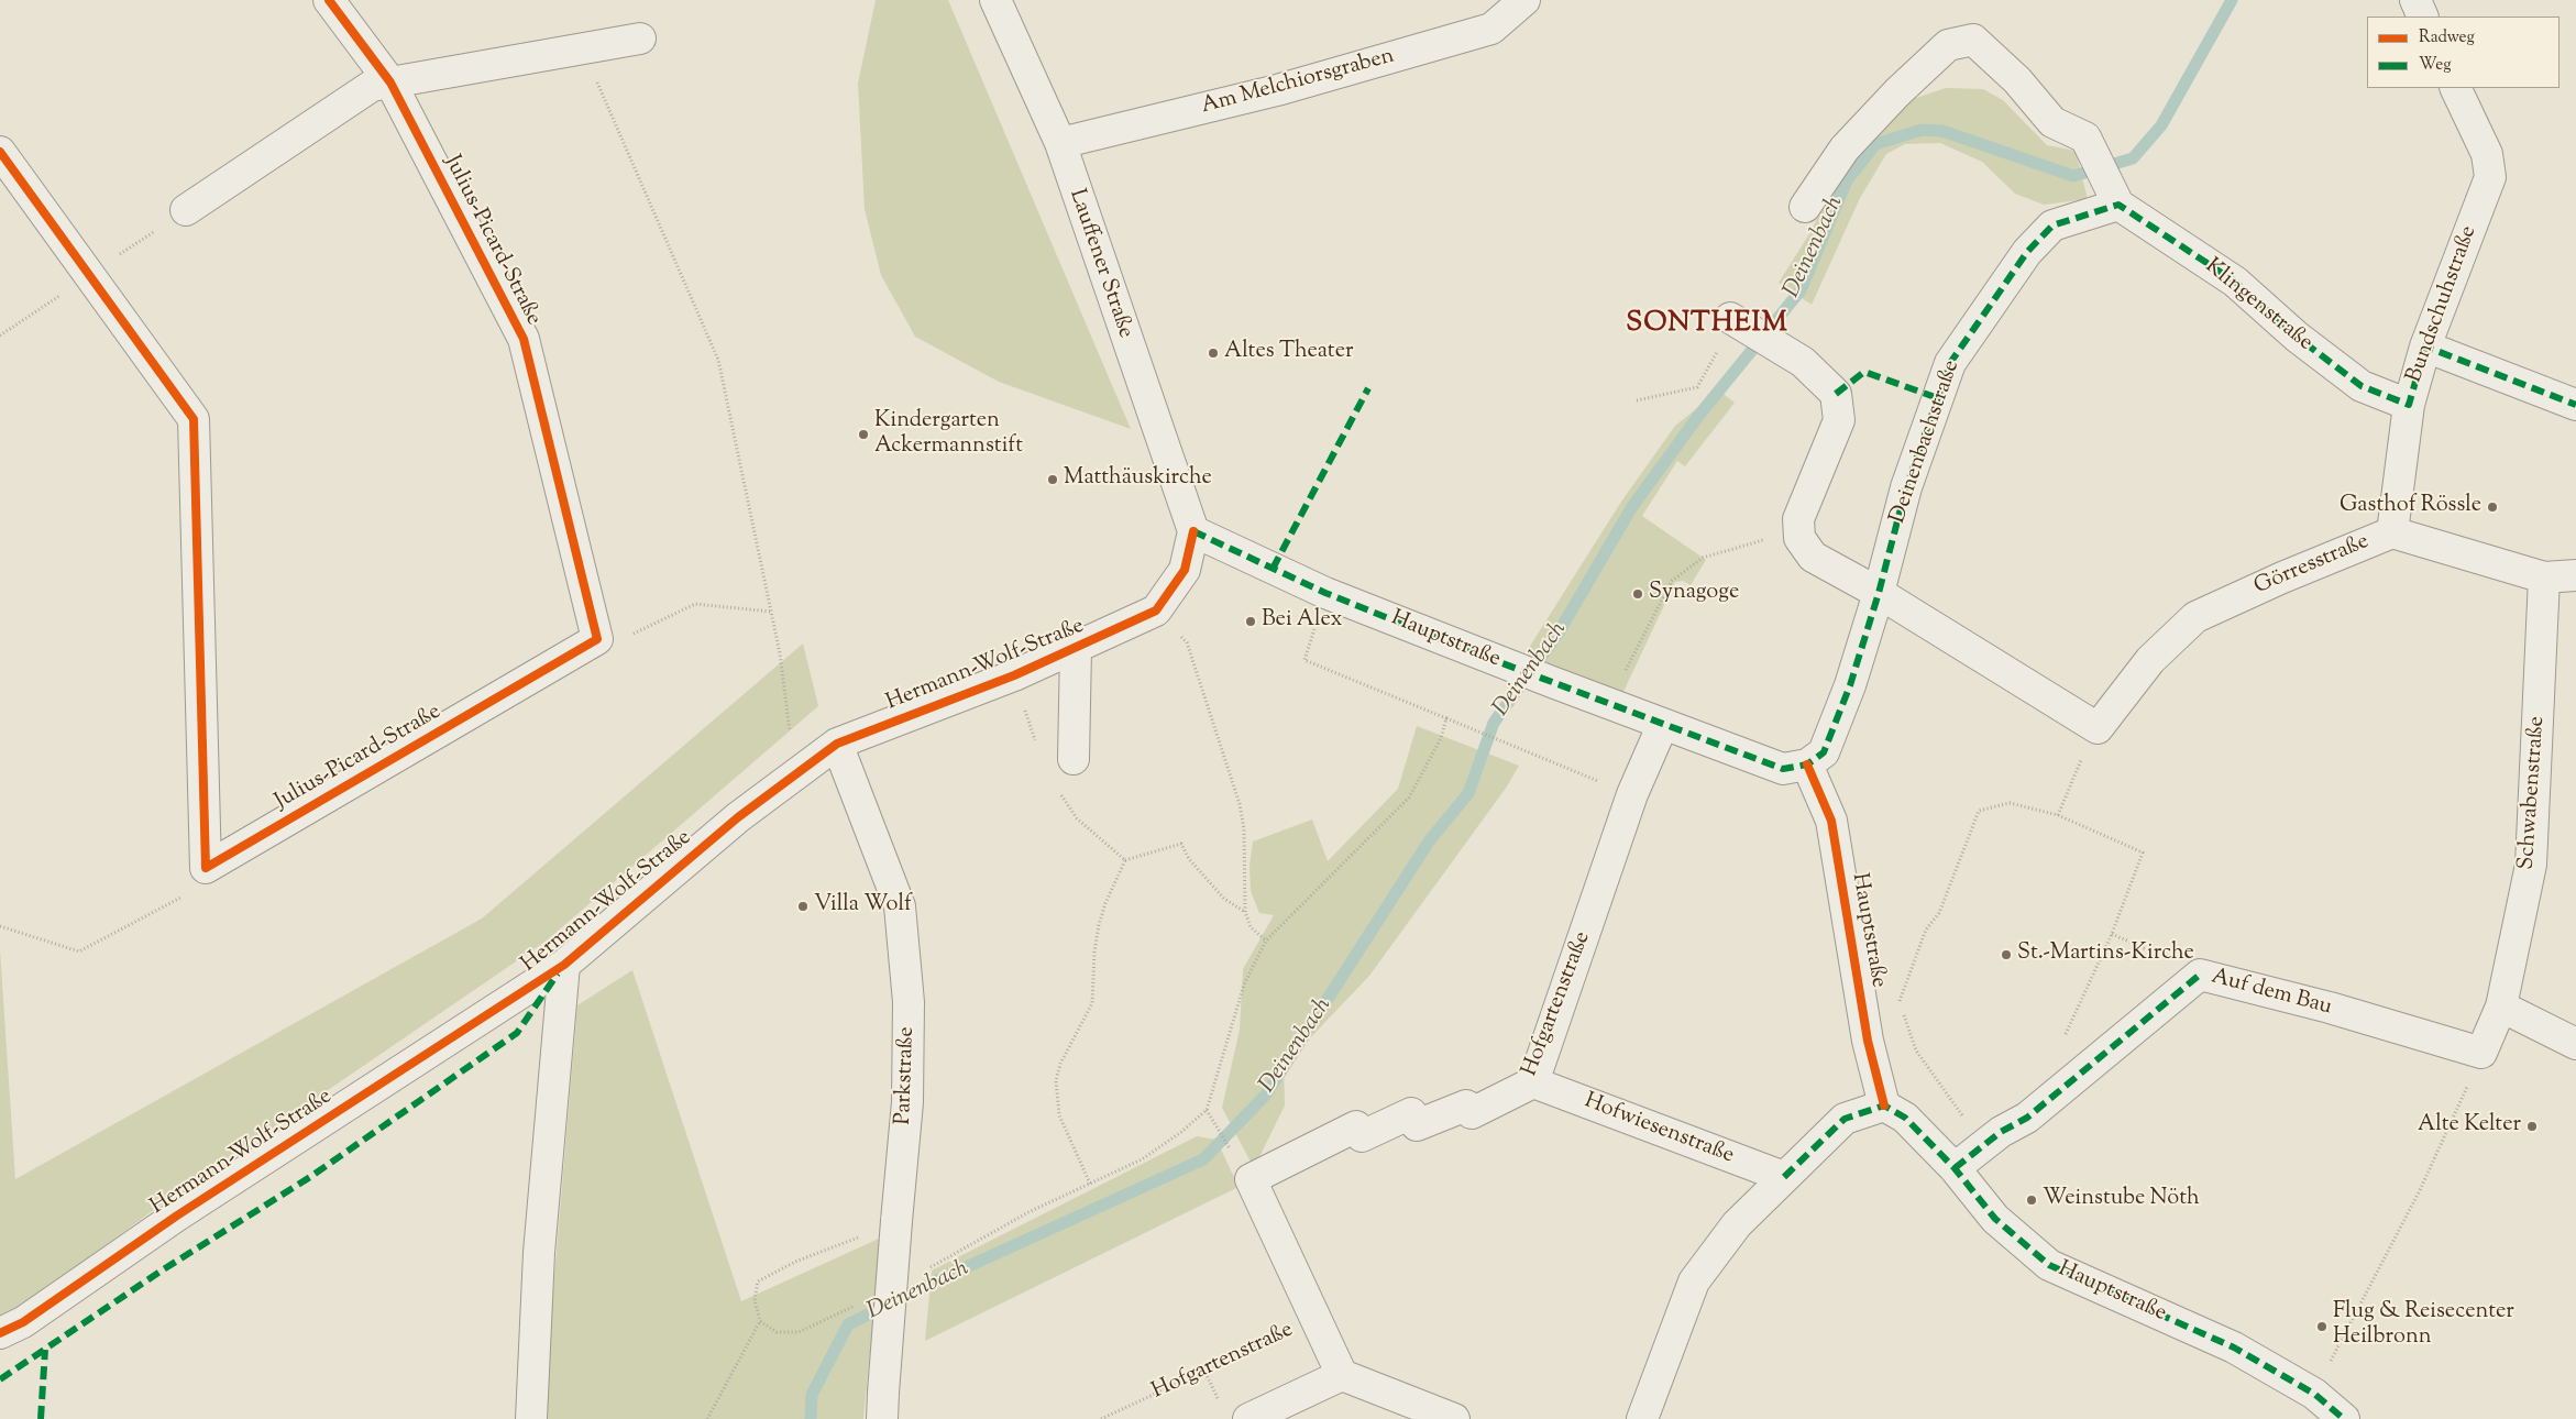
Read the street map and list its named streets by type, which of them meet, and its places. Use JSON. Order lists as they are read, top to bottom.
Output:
{
  "streets": {
    "street": [
      "Am Melchiorsgraben",
      "Julius-Picard-Straße",
      "Lauffener Straße",
      "Bundschuhstraße",
      "Klingenstraße",
      "Deinenbachstraße",
      "Görresstraße",
      "Hauptstraße",
      "Hermann-Wolf-Straße",
      "Schwabenstraße",
      "Auf dem Bau",
      "Hofgartenstraße",
      "Parkstraße",
      "Hofwiesenstraße"
    ]
  },
  "crossings": [
    ["Am Melchiorsgraben", "Lauffener Straße"],
    ["Lauffener Straße", "Hauptstraße"],
    ["Lauffener Straße", "Hermann-Wolf-Straße"],
    ["Bundschuhstraße", "Klingenstraße"],
    ["Bundschuhstraße", "Görresstraße"],
    ["Klingenstraße", "Deinenbachstraße"],
    ["Deinenbachstraße", "Görresstraße"],
    ["Deinenbachstraße", "Hauptstraße"],
    ["Görresstraße", "Schwabenstraße"],
    ["Hauptstraße", "Hermann-Wolf-Straße"],
    ["Hauptstraße", "Auf dem Bau"],
    ["Hauptstraße", "Hofgartenstraße"],
    ["Hermann-Wolf-Straße", "Parkstraße"],
    ["Hofgartenstraße", "Hofwiesenstraße"]
  ],
  "districts": ["SONTHEIM"],
  "water": ["Deinenbach"],
  "places": [
    "Altes Theater",
    "Kindergarten Ackermannstift",
    "Matthäuskirche",
    "Gasthof Rössle",
    "Synagoge",
    "Bei Alex",
    "Villa Wolf",
    "St.-Martins-Kirche",
    "Alte Kelter",
    "Weinstube Nöth",
    "Flug & Reisecenter Heilbronn"
  ],
  "legend": ["Radweg", "Weg"]
}
